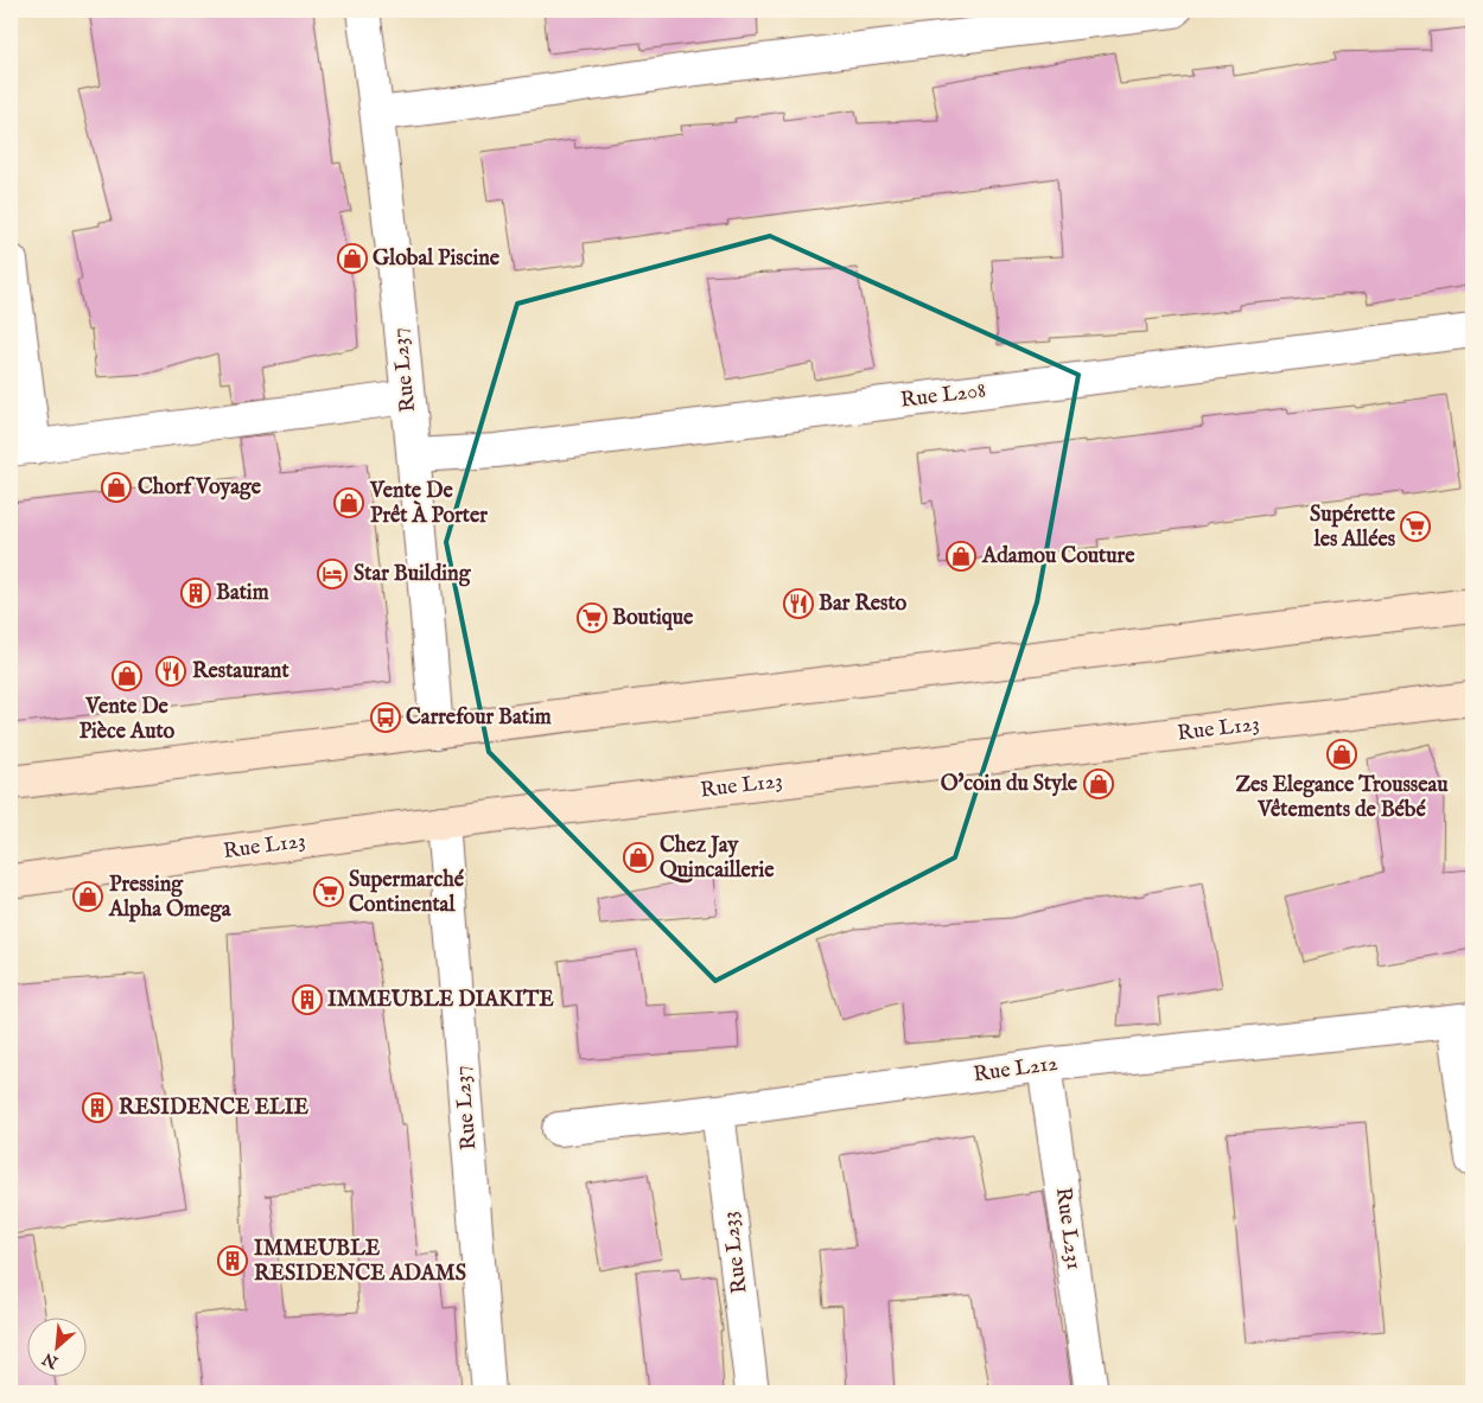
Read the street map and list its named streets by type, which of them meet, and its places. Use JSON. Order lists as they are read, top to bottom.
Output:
{
  "streets": {
    "main road": ["Rue L123"],
    "street": [
      "Rue L237",
      "Rue L208",
      "Rue L212",
      "Rue L231",
      "Rue L233"
    ]
  },
  "crossings": [
    ["Rue L237", "Rue L208"],
    ["Rue L237", "Rue L123"],
    ["Rue L212", "Rue L231"],
    ["Rue L212", "Rue L233"]
  ],
  "places": {
    "shop": [
      "Global Piscine",
      "Chorf Voyage",
      "Vente De Prêt À Porter",
      "Adamou Couture",
      "Vente De Pièce Auto",
      "Zes Elegance Trousseau Vêtements de Bébé",
      "O'coin du Style",
      "Chez Jay Quincaillerie",
      "Pressing Alpha Omega"
    ],
    "supermarket": ["Supérette les Allées", "Boutique", "Supermarché Continental"],
    "hotel": ["Star Building"],
    "building": [
      "Batim",
      "IMMEUBLE DIAKITE",
      "RESIDENCE ELIE",
      "IMMEUBLE RESIDENCE ADAMS"
    ],
    "restaurant": ["Bar Resto", "Restaurant"],
    "bus stop": ["Carrefour Batim"]
  },
  "north": "bottom left"
}
